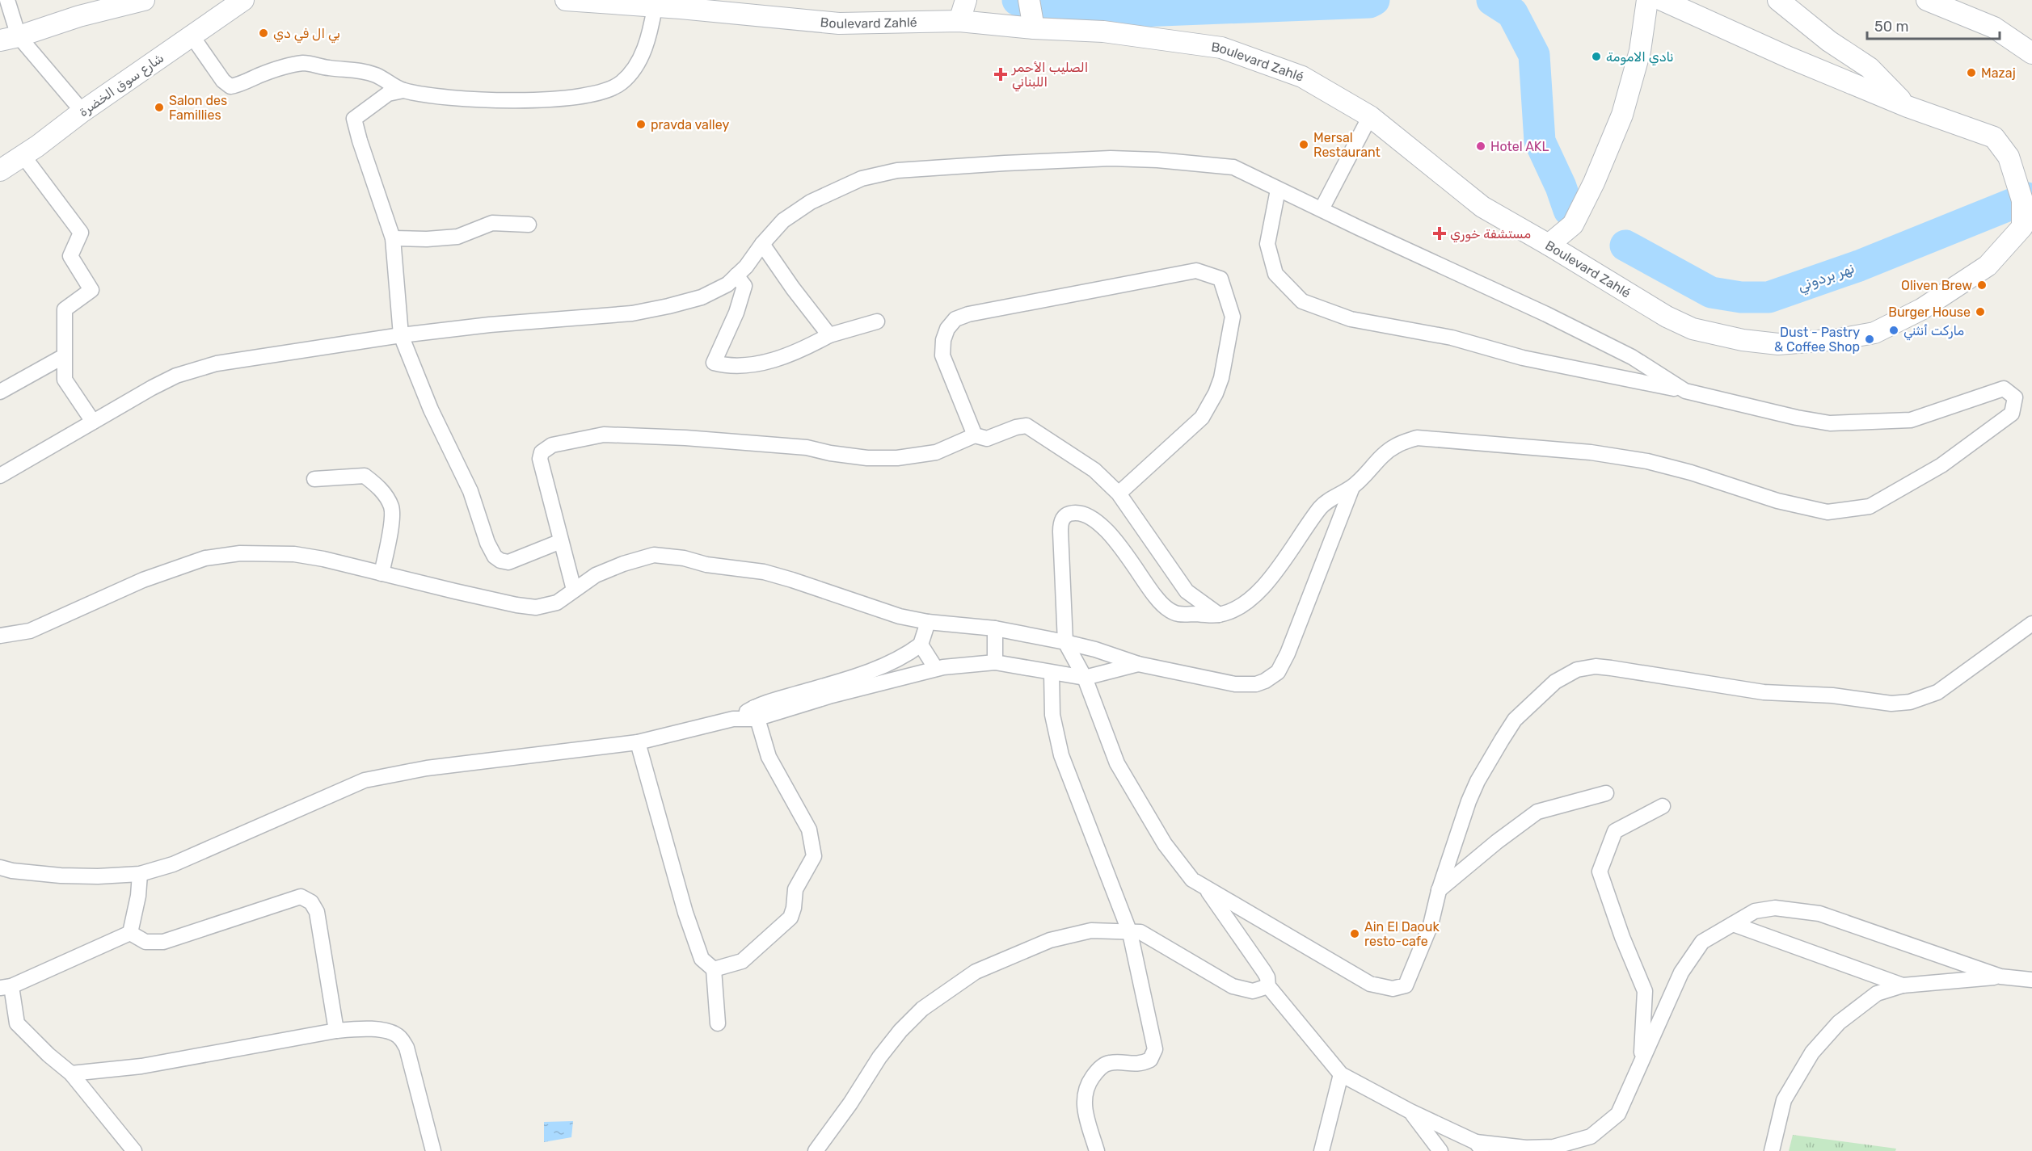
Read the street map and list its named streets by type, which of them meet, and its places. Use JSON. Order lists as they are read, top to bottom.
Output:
{
  "streets": {
    "main road": ["Boulevard Zahlé", "شارع سوق الخضرة"]
  },
  "water": ["نهر بردوني"],
  "places": {
    "other": [
      "بي ال في دي",
      "نادي الامومة",
      "Mazaj",
      "Salon des Famillies",
      "pravda valley",
      "Mersal Restaurant",
      "Hotel AKL",
      "Oliven Brew",
      "Burger House",
      "ماركت أنثني",
      "Dust - Pastry & Coffee Shop",
      "Ain El Daouk resto-cafe"
    ],
    "health": ["الصليب الأحمر اللبناني", "مستشفة خوري"]
  },
  "scale_bar": "50 m"
}
